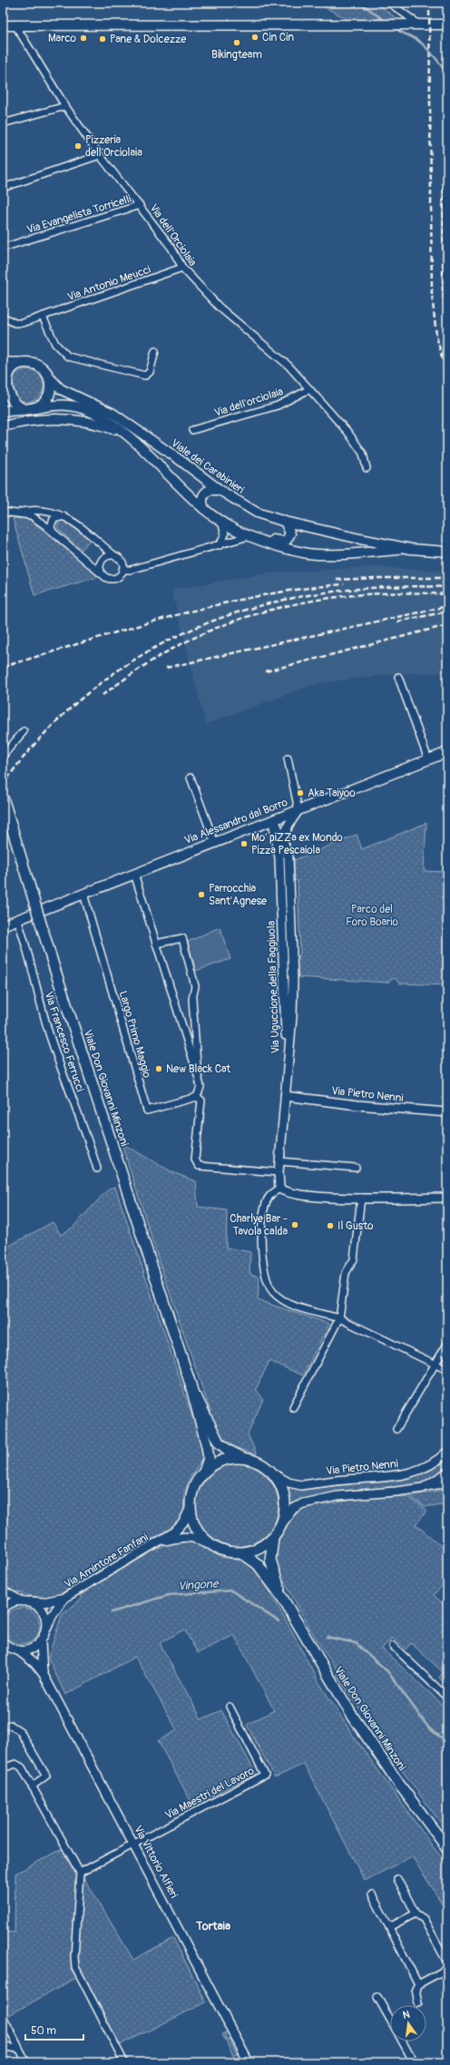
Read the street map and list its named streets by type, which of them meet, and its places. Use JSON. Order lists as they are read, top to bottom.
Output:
{
  "streets": {
    "main road": ["Viale dei Carabinieri", "Via Alessandro dal Borro", "Viale Don Giovanni Minzoni"],
    "street": [
      "Via Evangelista Torricelli",
      "Via dell'Orciolaia",
      "Via Antonio Meucci",
      "Via dell'orciolaia",
      "Via Uguccione della Faggiuola",
      "Largo Primo Maggio",
      "Via Francesco Ferrucci",
      "Via Pietro Nenni",
      "Via Amintore Fanfani",
      "Via Maestri del Lavoro",
      "Via Vittorio Alfieri"
    ]
  },
  "crossings": [
    ["Via Evangelista Torricelli", "Via dell'Orciolaia"],
    ["Via dell'Orciolaia", "Via Antonio Meucci"],
    ["Via dell'Orciolaia", "Via dell'orciolaia"],
    ["Via Alessandro dal Borro", "Via Uguccione della Faggiuola"],
    ["Via Alessandro dal Borro", "Largo Primo Maggio"],
    ["Via Alessandro dal Borro", "Via Francesco Ferrucci"],
    ["Via Uguccione della Faggiuola", "Via Pietro Nenni"],
    ["Viale Don Giovanni Minzoni", "Via Pietro Nenni"],
    ["Viale Don Giovanni Minzoni", "Via Amintore Fanfani"],
    ["Via Pietro Nenni", "Via Amintore Fanfani"],
    ["Via Amintore Fanfani", "Via Vittorio Alfieri"],
    ["Via Maestri del Lavoro", "Via Vittorio Alfieri"]
  ],
  "districts": ["Tortaia"],
  "water": ["Vingone"],
  "parks": ["Parco del Foro Boario"],
  "places": [
    "Cin Cin",
    "Marco",
    "Pane & Dolcezze",
    "Bikingteam",
    "Pizzeria dell'Orciolaia",
    "Aka Taiyoo",
    "Mo' piZZa ex Mondo Pizza Pescaiola",
    "Parrocchia Sant'Agnese",
    "New Black Cat",
    "Charlye Bar - Tavola calda",
    "Il Gusto"
  ],
  "scale_bar": "50 m",
  "north": "top"
}
